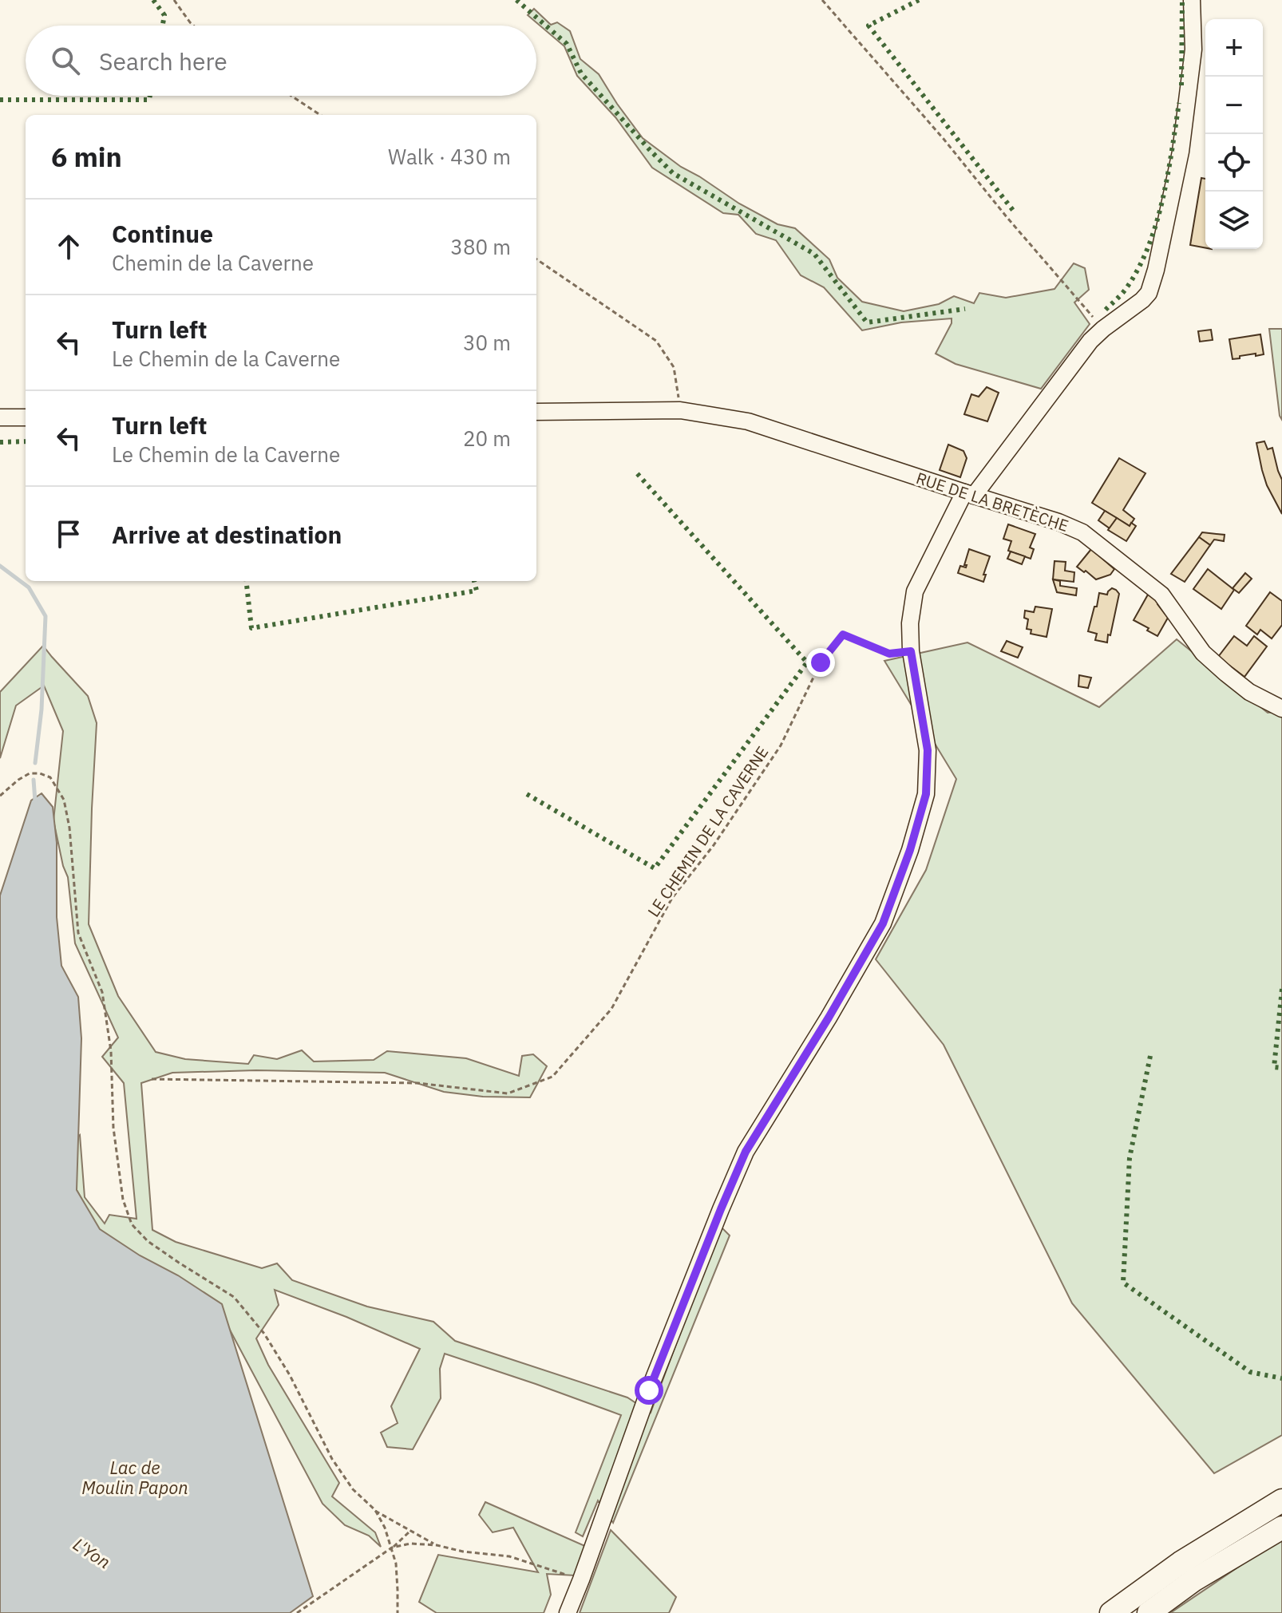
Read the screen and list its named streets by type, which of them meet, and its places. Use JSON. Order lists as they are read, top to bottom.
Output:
{
  "streets": {
    "street": ["RUE DE LA BRETÈCHE"],
    "path": ["LE CHEMIN DE LA CAVERNE"]
  },
  "water": ["Lac de Moulin Papon", "L'Yon"],
  "page": {
    "map_buttons": ["+", "−"],
    "search": "Search here",
    "heading": ["6 min", "Walk · 430 m"],
    "list": [
      ["Continue", "Chemin de la Caverne", "380 m"],
      ["Turn left", "Le Chemin de la Caverne", "30 m"],
      ["Turn left", "Le Chemin de la Caverne", "20 m"],
      "Arrive at destination"
    ]
  }
}
